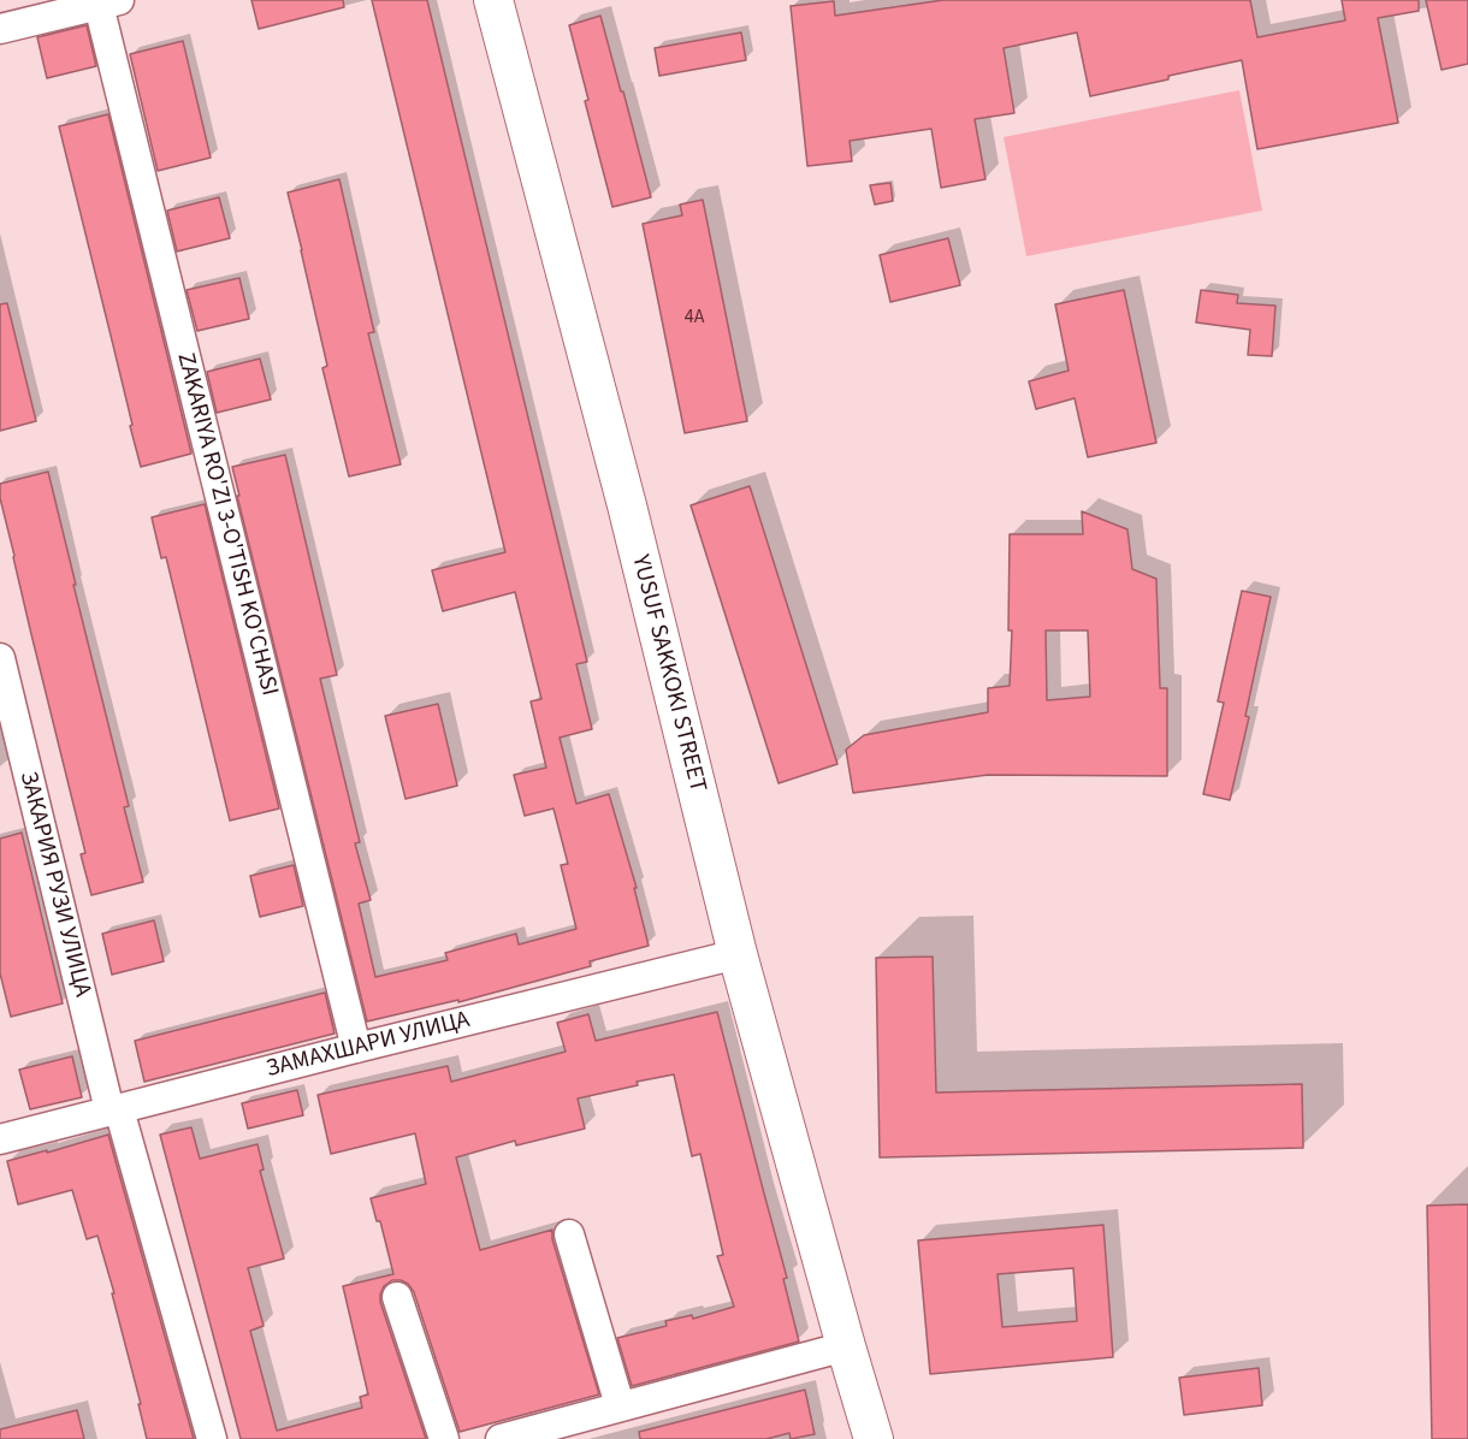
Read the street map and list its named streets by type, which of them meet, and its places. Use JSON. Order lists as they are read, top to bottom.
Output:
{
  "streets": {
    "main road": ["YUSUF SAKKOKI STREET"],
    "street": ["ZAKARIYA RO'ZI 3-O'TISH KO'CHASI", "ЗАКАРИЯ РУЗИ УЛИЦА", "ЗАМАХШАРИ УЛИЦА"]
  },
  "crossings": [
    ["ZAKARIYA RO'ZI 3-O'TISH KO'CHASI", "ЗАМАХШАРИ УЛИЦА"],
    ["YUSUF SAKKOKI STREET", "ЗАМАХШАРИ УЛИЦА"],
    ["ЗАКАРИЯ РУЗИ УЛИЦА", "ЗАМАХШАРИ УЛИЦА"]
  ],
  "house_numbers": ["4A"]
}
